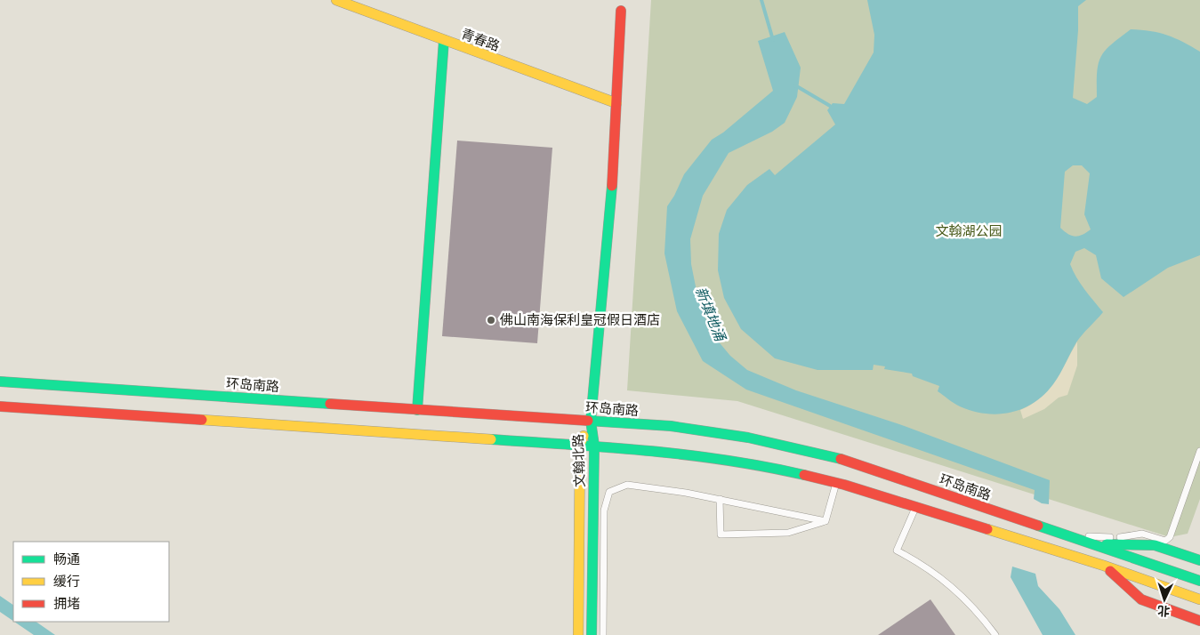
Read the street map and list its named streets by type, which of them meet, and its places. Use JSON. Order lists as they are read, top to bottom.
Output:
{
  "streets": {
    "main road": ["青春路", "环岛南路", "文翰北路"]
  },
  "crossings": [
    ["环岛南路", "文翰北路"]
  ],
  "water": ["新填地涌"],
  "parks": ["文翰湖公园"],
  "places": ["佛山南海保利皇冠假日酒店"],
  "legend": ["畅通", "缓行", "拥堵"],
  "north": "bottom"
}
